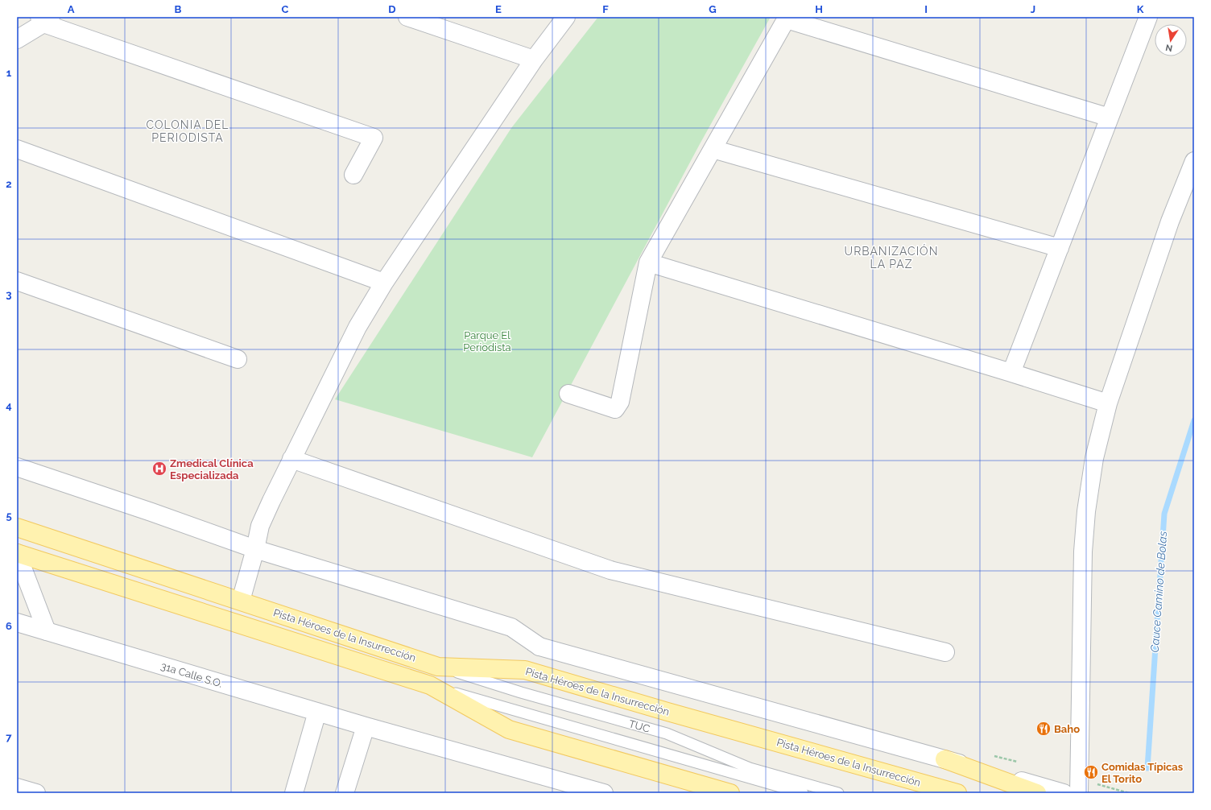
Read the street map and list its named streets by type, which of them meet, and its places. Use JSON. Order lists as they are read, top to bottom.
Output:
{
  "streets": {
    "main road": ["Pista Héroes de la Insurrección"],
    "street": ["31a Calle S.O."],
    "lane": ["TUC"]
  },
  "crossings": [
    ["Pista Héroes de la Insurrección", "TUC"]
  ],
  "districts": ["COLONIA DEL PERIODISTA", "URBANIZACIÓN LA PAZ"],
  "water": ["Cauce Camino de Bolas"],
  "parks": ["Parque El Periodista"],
  "places": {
    "hospital": ["Zmedical Clínica Especializada"],
    "restaurant": ["Baho", "Comidas Típicas El Torito"]
  },
  "north": "bottom",
  "grid": {
    "columns": [
      "A",
      "B",
      "C",
      "D",
      "E",
      "F",
      "G",
      "H",
      "I",
      "J",
      "K"
    ],
    "rows": [
      "1",
      "2",
      "3",
      "4",
      "5",
      "6",
      "7"
    ]
  }
}
